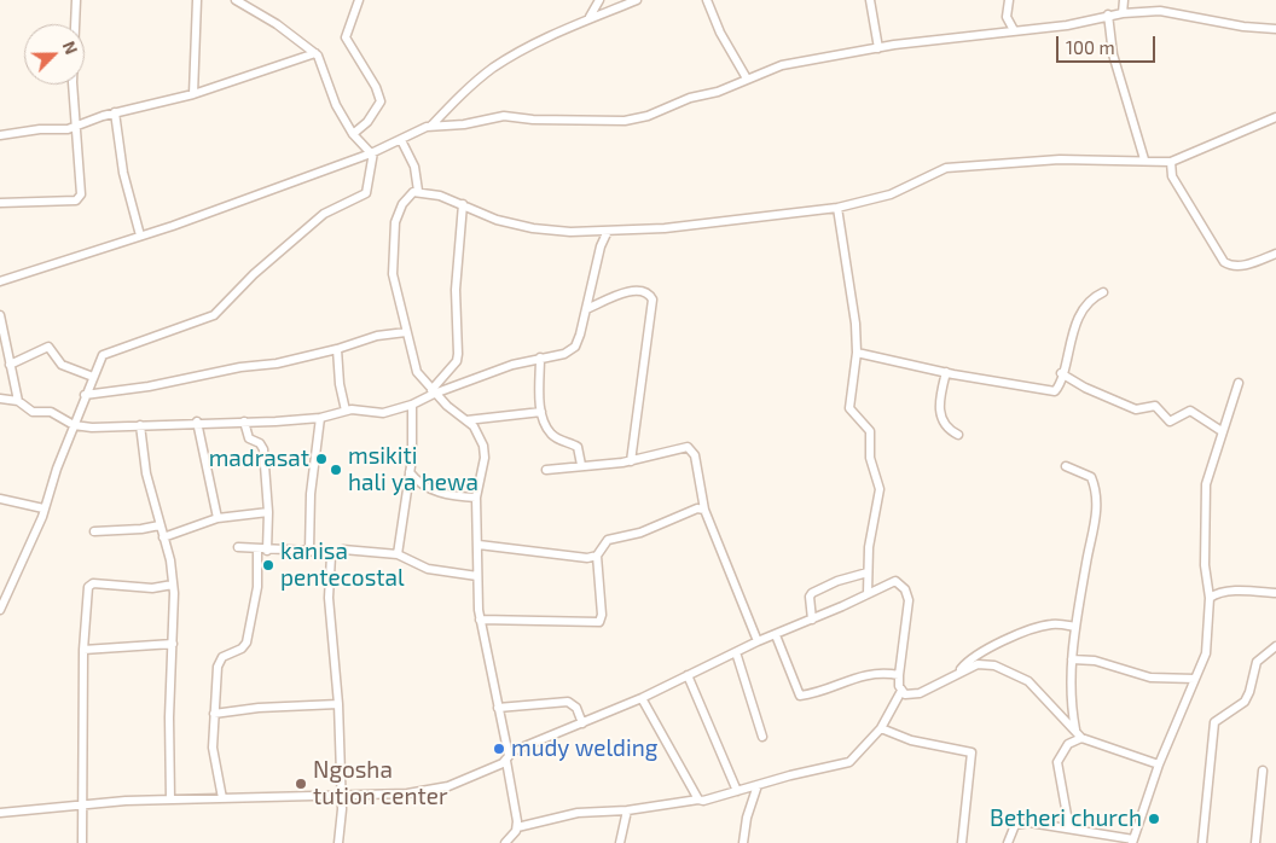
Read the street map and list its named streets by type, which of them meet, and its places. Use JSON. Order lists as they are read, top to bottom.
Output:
{
  "places": [
    "madrasat",
    "msikiti hali ya hewa",
    "kanisa pentecostal",
    "mudy welding",
    "Ngosha tution center",
    "Betheri church"
  ],
  "scale_bar": "100 m",
  "north": "top right"
}
